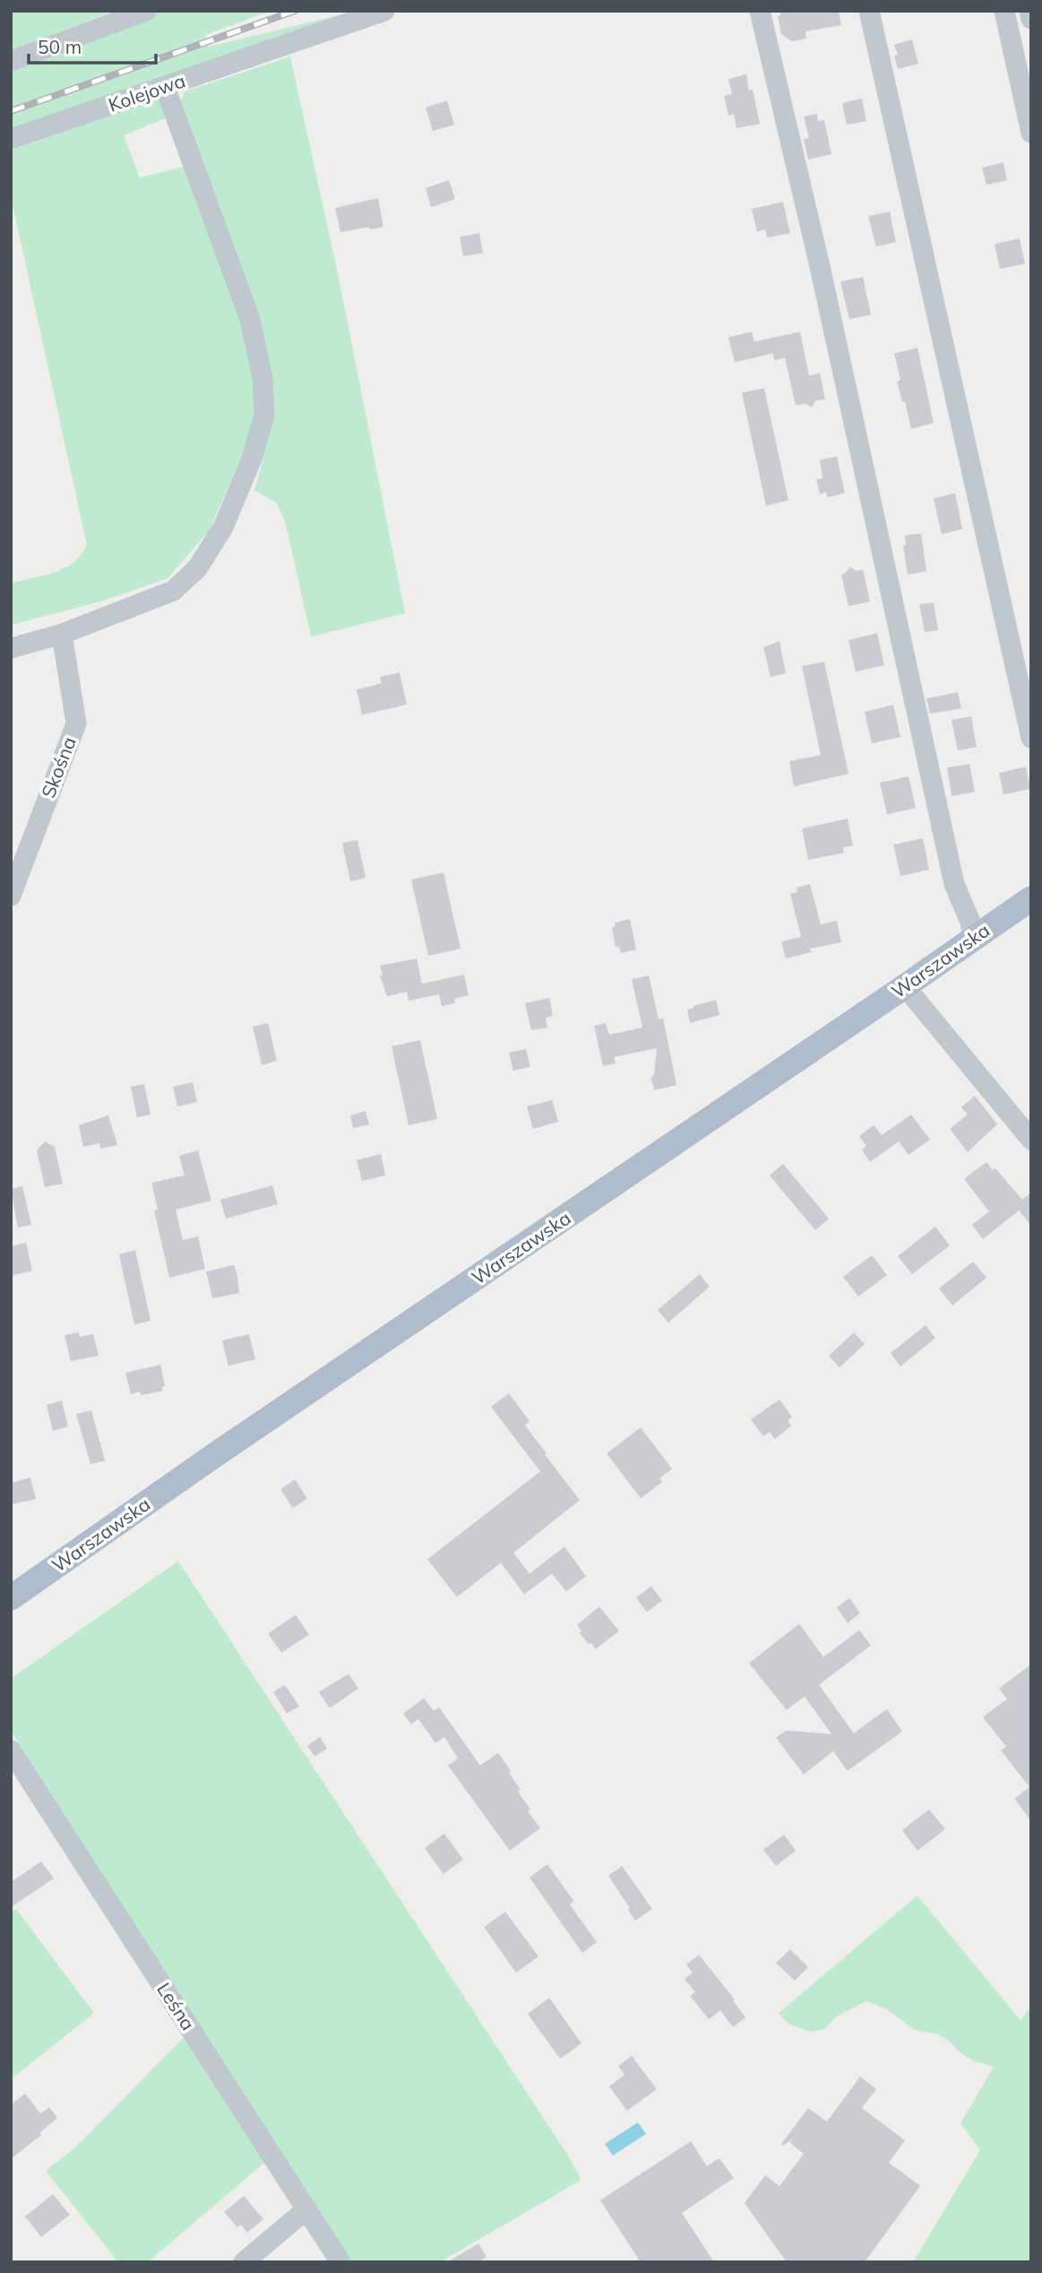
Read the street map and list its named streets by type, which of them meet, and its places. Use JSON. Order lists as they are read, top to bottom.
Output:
{
  "streets": {
    "main road": ["Warszawska"],
    "street": ["Kolejowa", "Skośna", "Leśna"]
  },
  "scale_bar": "50 m"
}
